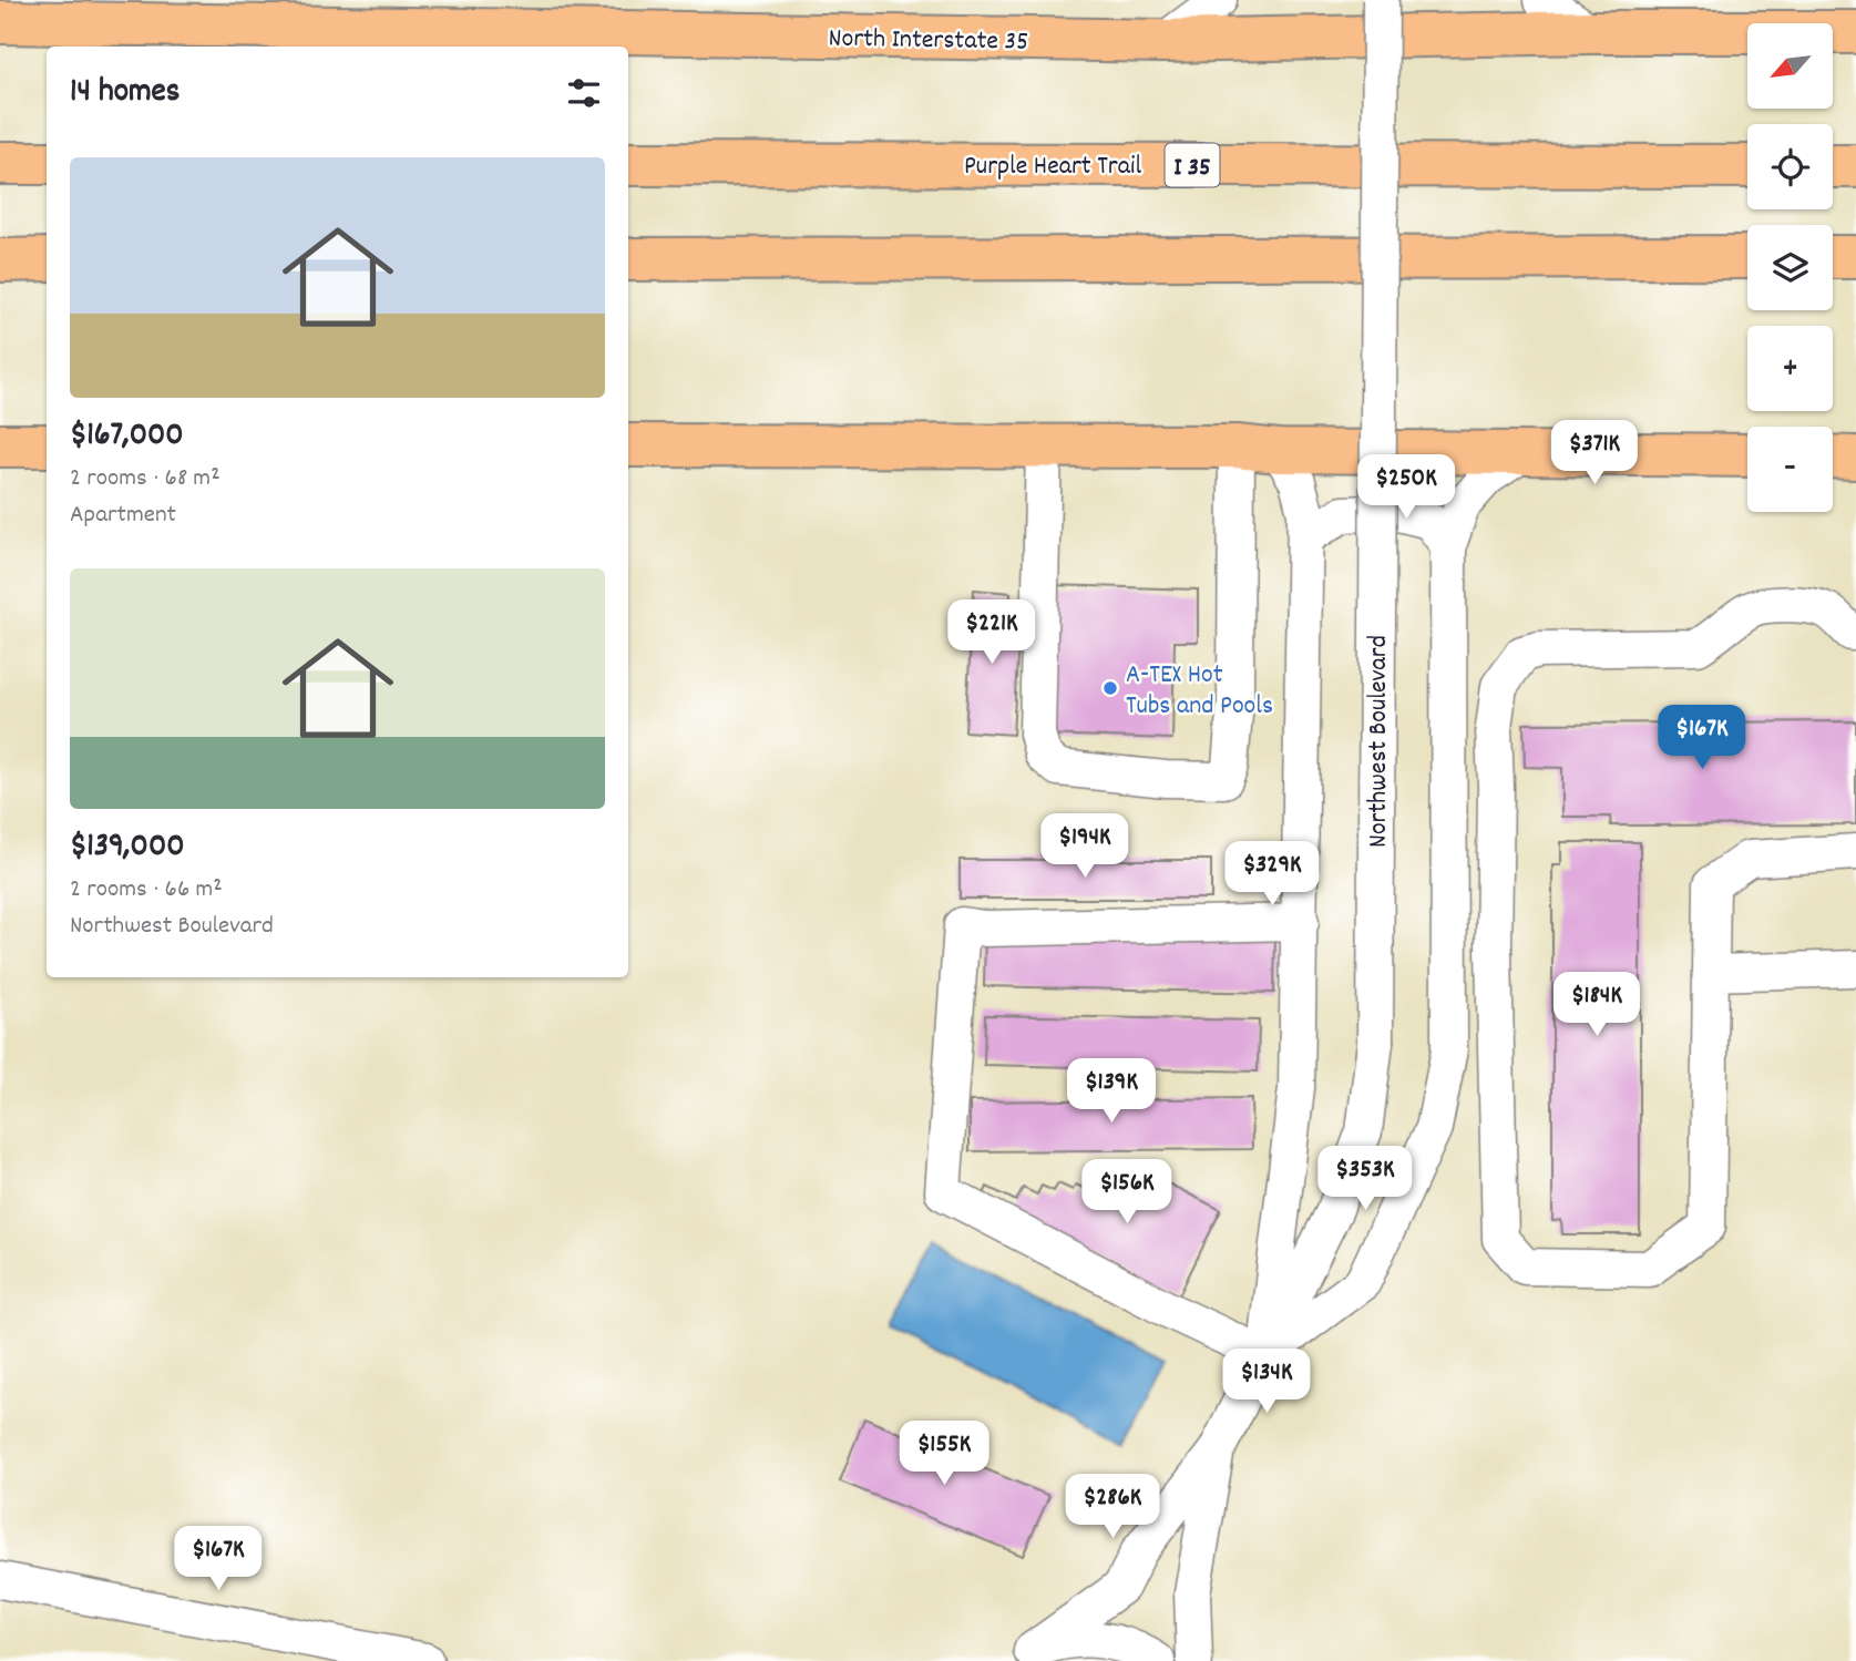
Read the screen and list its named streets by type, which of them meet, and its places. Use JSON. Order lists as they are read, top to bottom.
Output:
{
  "streets": {
    "main road": ["North Interstate 35", "Purple Heart Trail", "I 35"],
    "street": ["Northwest Boulevard"]
  },
  "places": ["A-TEX Hot Tubs and Pools"],
  "north": "bottom left",
  "page": {
    "map_buttons": ["+", "−"],
    "heading": "14 homes",
    "list": [
      {
        "name": "$167,000",
        "note": "2 rooms · 68 m² · Apartment"
      },
      {
        "name": "$139,000",
        "note": "2 rooms · 66 m² · Northwest Boulevard"
      }
    ],
    "price": [
      "$371K",
      "$250K",
      "$221K",
      "$167K",
      "$194K",
      "$329K",
      "$184K",
      "$139K",
      "$353K",
      "$156K",
      "$134K",
      "$155K",
      "$286K",
      "$167K"
    ]
  }
}
